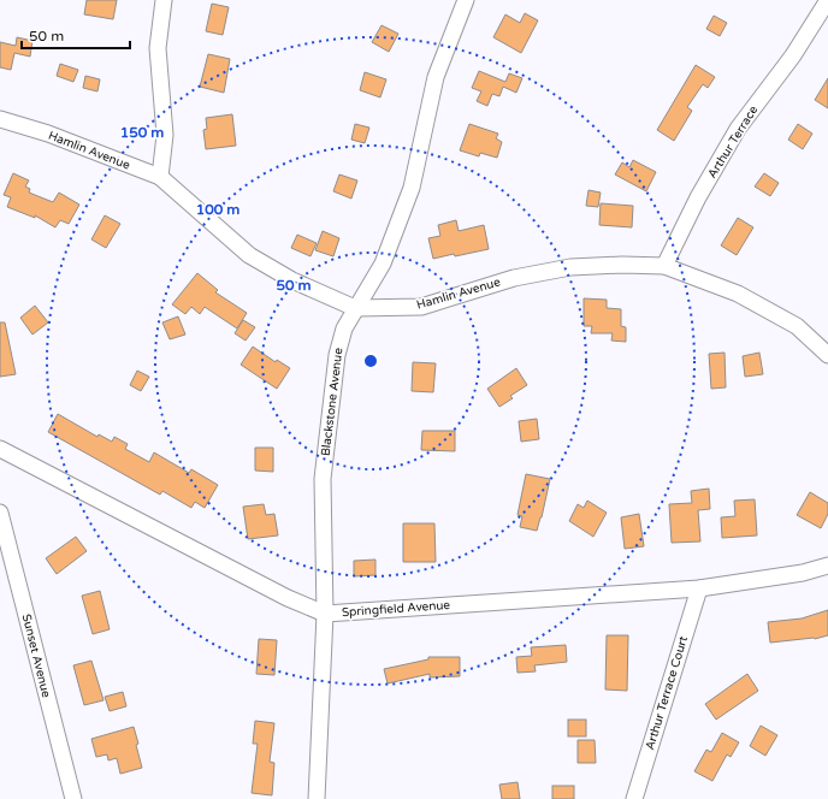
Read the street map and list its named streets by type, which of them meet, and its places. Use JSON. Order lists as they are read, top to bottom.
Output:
{
  "streets": {
    "street": [
      "Arthur Terrace",
      "Hamlin Avenue",
      "Blackstone Avenue",
      "Springfield Avenue",
      "Sunset Avenue",
      "Arthur Terrace Court"
    ]
  },
  "crossings": [
    ["Arthur Terrace", "Hamlin Avenue"],
    ["Hamlin Avenue", "Blackstone Avenue"],
    ["Blackstone Avenue", "Springfield Avenue"],
    ["Springfield Avenue", "Arthur Terrace Court"]
  ],
  "scale_bar": "50 m",
  "rings": ["150 m", "100 m", "50 m"]
}
